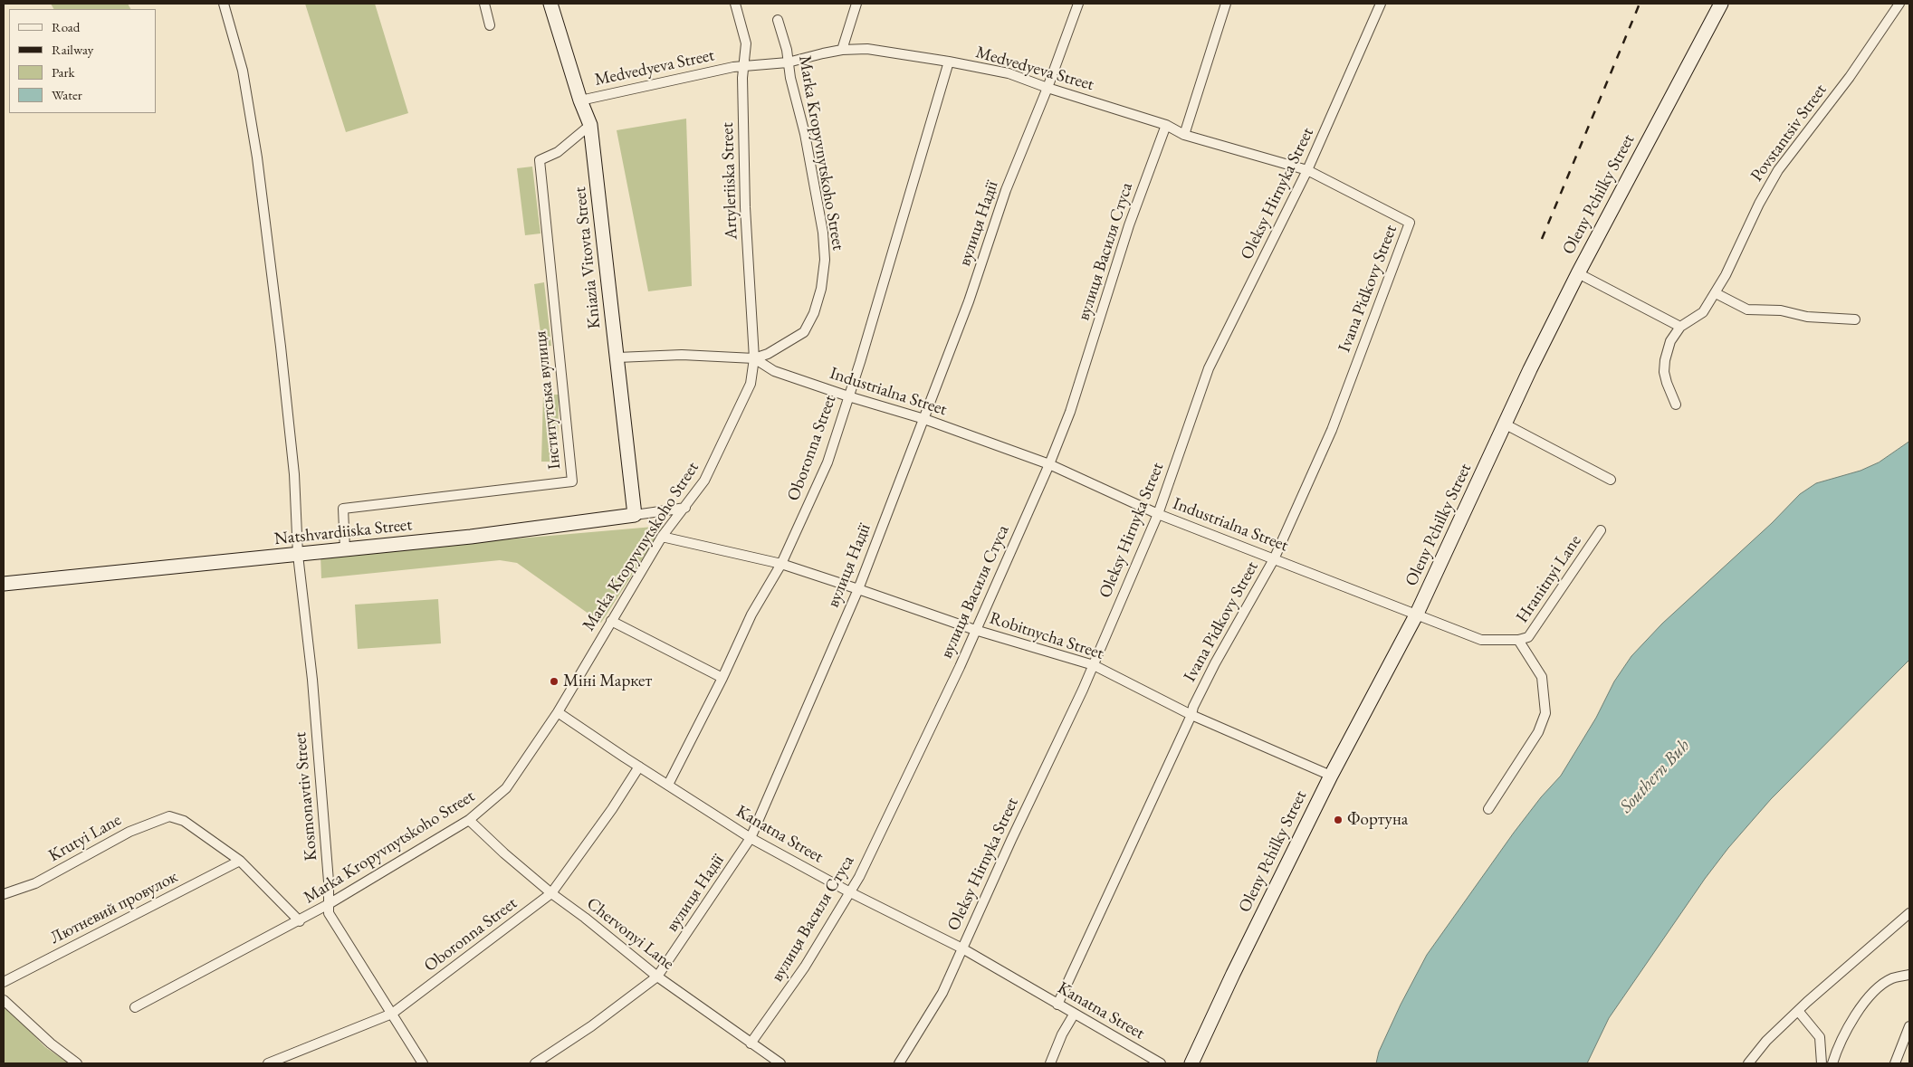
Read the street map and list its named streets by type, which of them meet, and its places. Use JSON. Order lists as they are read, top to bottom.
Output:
{
  "streets": {
    "street": [
      "Medvedyeva Street",
      "Povstantsiv Street",
      "Marka Kropyvnytskoho Street",
      "Artyleriiska Street",
      "Oleksy Hirnyka Street",
      "Oleny Pchilky Street",
      "вулиця Надії",
      "вулиця Василя Стуса",
      "Kniazia Vitovta Street",
      "Ivana Pidkovy Street",
      "Industrialna Street",
      "Інститутська вулиця",
      "Oboronna Street",
      "Natshvardiiska Street",
      "Hranitnyi Lane",
      "Robitnycha Street",
      "Kosmonavtiv Street",
      "Kanatna Street",
      "Krutyi Lane",
      "Лютневий провулок",
      "Chervonyi Lane"
    ]
  },
  "crossings": [
    ["Medvedyeva Street", "Marka Kropyvnytskoho Street"],
    ["Medvedyeva Street", "Artyleriiska Street"],
    ["Medvedyeva Street", "Oleksy Hirnyka Street"],
    ["Medvedyeva Street", "вулиця Надії"],
    ["Medvedyeva Street", "вулиця Василя Стуса"],
    ["Medvedyeva Street", "Kniazia Vitovta Street"],
    ["Medvedyeva Street", "Ivana Pidkovy Street"],
    ["Medvedyeva Street", "Oboronna Street"],
    ["Marka Kropyvnytskoho Street", "Artyleriiska Street"],
    ["Marka Kropyvnytskoho Street", "Industrialna Street"],
    ["Marka Kropyvnytskoho Street", "Natshvardiiska Street"],
    ["Marka Kropyvnytskoho Street", "Robitnycha Street"],
    ["Marka Kropyvnytskoho Street", "Kosmonavtiv Street"],
    ["Marka Kropyvnytskoho Street", "Kanatna Street"],
    ["Marka Kropyvnytskoho Street", "Chervonyi Lane"],
    ["Artyleriiska Street", "Industrialna Street"],
    ["Oleksy Hirnyka Street", "Industrialna Street"],
    ["Oleksy Hirnyka Street", "Robitnycha Street"],
    ["Oleksy Hirnyka Street", "Kanatna Street"],
    ["Oleny Pchilky Street", "Industrialna Street"],
    ["Oleny Pchilky Street", "Robitnycha Street"],
    ["вулиця Надії", "Industrialna Street"],
    ["вулиця Надії", "Robitnycha Street"],
    ["вулиця Надії", "Kanatna Street"],
    ["вулиця Надії", "Chervonyi Lane"],
    ["вулиця Василя Стуса", "Industrialna Street"],
    ["вулиця Василя Стуса", "Robitnycha Street"],
    ["вулиця Василя Стуса", "Kanatna Street"],
    ["вулиця Василя Стуса", "Chervonyi Lane"],
    ["Kniazia Vitovta Street", "Інститутська вулиця"],
    ["Kniazia Vitovta Street", "Natshvardiiska Street"],
    ["Ivana Pidkovy Street", "Industrialna Street"],
    ["Ivana Pidkovy Street", "Robitnycha Street"],
    ["Ivana Pidkovy Street", "Kanatna Street"],
    ["Industrialna Street", "Oboronna Street"],
    ["Industrialna Street", "Hranitnyi Lane"],
    ["Інститутська вулиця", "Natshvardiiska Street"],
    ["Oboronna Street", "Robitnycha Street"],
    ["Oboronna Street", "Kosmonavtiv Street"],
    ["Oboronna Street", "Kanatna Street"],
    ["Oboronna Street", "Chervonyi Lane"],
    ["Natshvardiiska Street", "Kosmonavtiv Street"],
    ["Krutyi Lane", "Лютневий провулок"]
  ],
  "water": ["Southern Buh"],
  "places": ["Міні Маркет", "Фортуна"],
  "legend": [
    "Road",
    "Railway",
    "Park",
    "Water"
  ]
}
